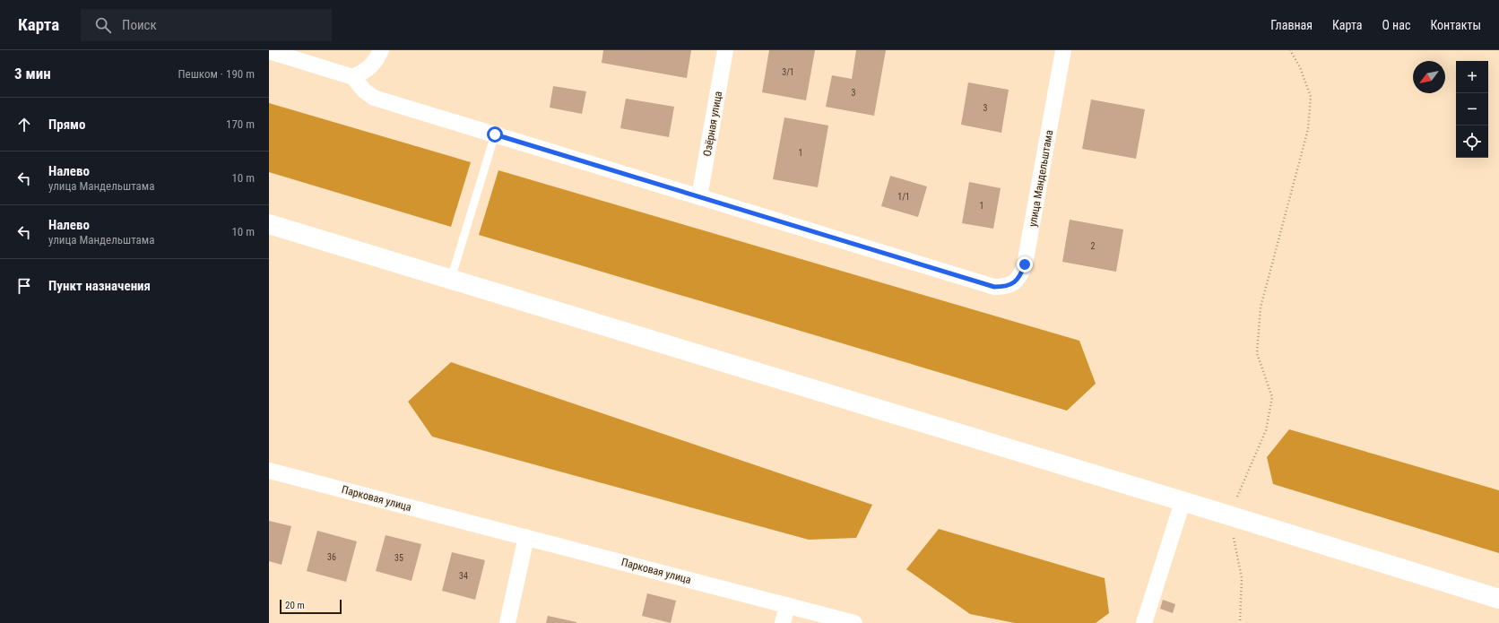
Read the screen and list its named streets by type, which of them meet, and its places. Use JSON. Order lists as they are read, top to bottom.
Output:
{
  "streets": {
    "street": ["Озёрная улица", "улица Мандельштама", "Парковая улица"]
  },
  "crossings": [
    ["Озёрная улица", "улица Мандельштама"]
  ],
  "house_numbers": [
    "3/1",
    "3",
    "3",
    "1",
    "1/1",
    "1",
    "2",
    "36",
    "35",
    "34"
  ],
  "scale_bar": "20 m",
  "north": "bottom left",
  "page": {
    "header": "Карта",
    "search": "Поиск",
    "nav": [
      "Главная",
      "Карта",
      "О нас",
      "Контакты"
    ],
    "heading": ["3 мин", "Пешком · 190 m"],
    "map_buttons": ["+", "−"],
    "list": [
      ["Прямо", "170 m"],
      ["Налево", "улица Мандельштама", "10 m"],
      ["Налево", "улица Мандельштама", "10 m"],
      "Пункт назначения"
    ],
    "scale": "20 m"
  }
}
